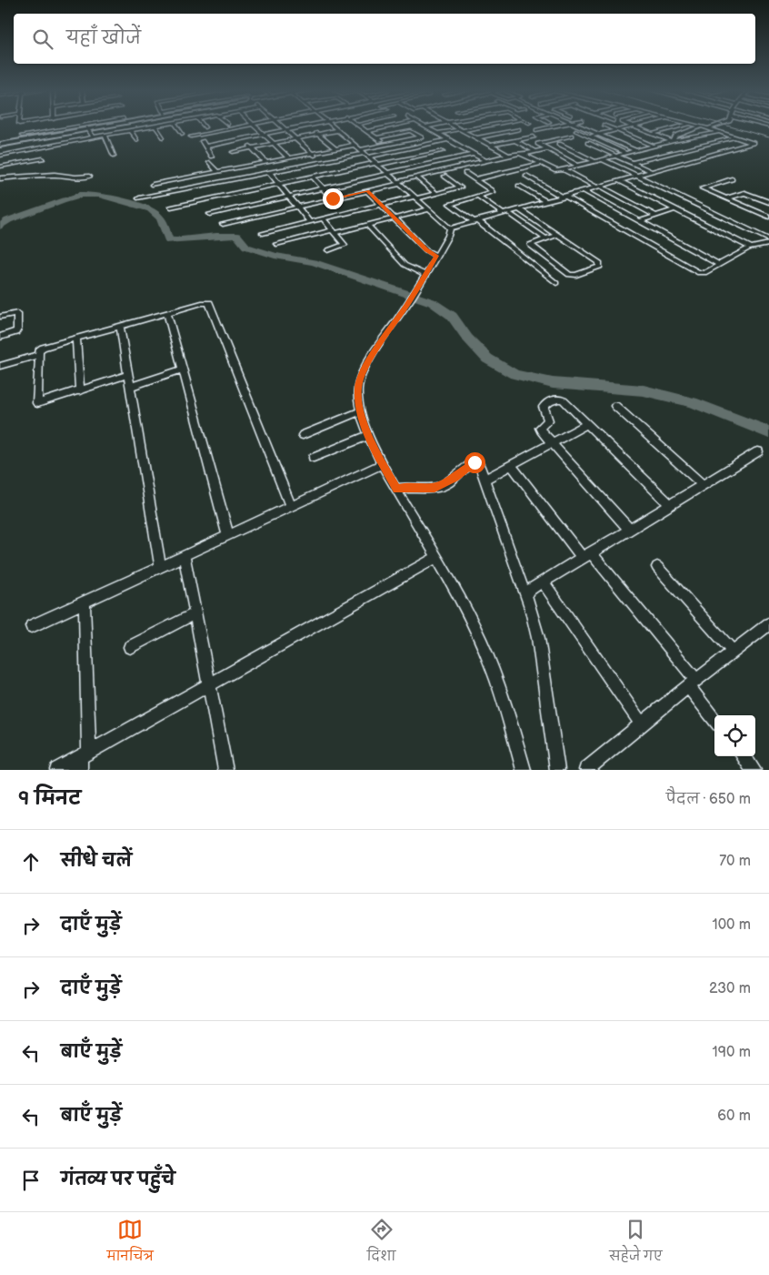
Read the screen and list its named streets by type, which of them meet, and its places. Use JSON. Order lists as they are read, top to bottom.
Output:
{
  "page": {
    "search": "यहाँ खोजें",
    "heading": ["9 मिनट", "पैदल · 650 m"],
    "list": [
      ["सीधे चलें", "70 m"],
      ["दाएँ मुड़ें", "100 m"],
      ["दाएँ मुड़ें", "230 m"],
      ["बाएँ मुड़ें", "190 m"],
      ["बाएँ मुड़ें", "60 m"],
      "गंतव्य पर पहुँचे"
    ],
    "nav": ["मानचित्र", "दिशा", "सहेजे गए"]
  }
}
